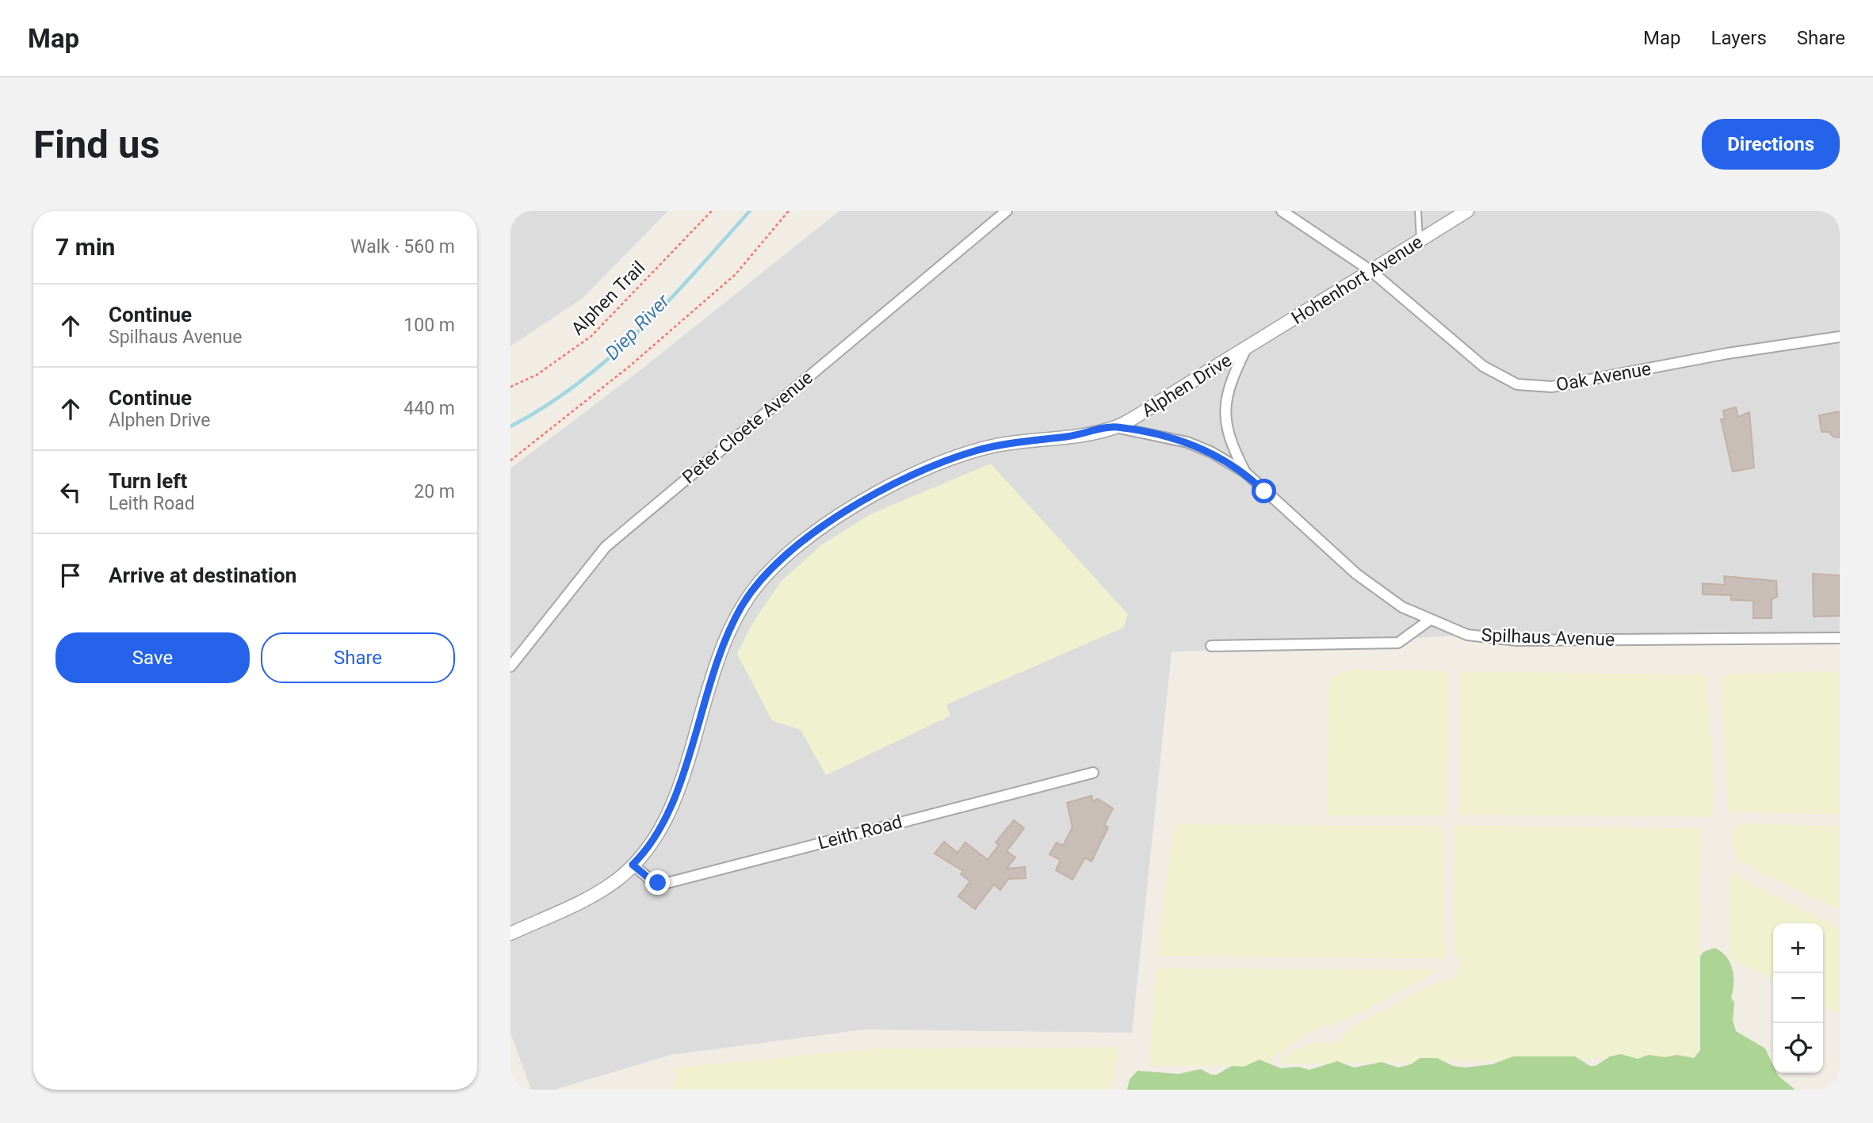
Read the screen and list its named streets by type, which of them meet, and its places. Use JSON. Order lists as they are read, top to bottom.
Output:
{
  "streets": {
    "street": [
      "Hohenhort Avenue",
      "Oak Avenue",
      "Alphen Drive",
      "Peter Cloete Avenue",
      "Spilhaus Avenue",
      "Leith Road"
    ],
    "path": ["Alphen Trail"]
  },
  "crossings": [
    ["Hohenhort Avenue", "Oak Avenue"],
    ["Hohenhort Avenue", "Alphen Drive"],
    ["Hohenhort Avenue", "Spilhaus Avenue"],
    ["Alphen Drive", "Spilhaus Avenue"],
    ["Alphen Drive", "Leith Road"]
  ],
  "water": ["Diep River"],
  "page": {
    "header": "Map",
    "nav": ["Map", "Layers", "Share"],
    "buttons": [
      "Directions",
      ["Save", "Share"]
    ],
    "title": "Find us",
    "heading": ["7 min", "Walk · 560 m"],
    "list": [
      ["Continue", "Spilhaus Avenue", "100 m"],
      ["Continue", "Alphen Drive", "440 m"],
      ["Turn left", "Leith Road", "20 m"],
      "Arrive at destination"
    ],
    "map_buttons": ["+", "−"]
  }
}
